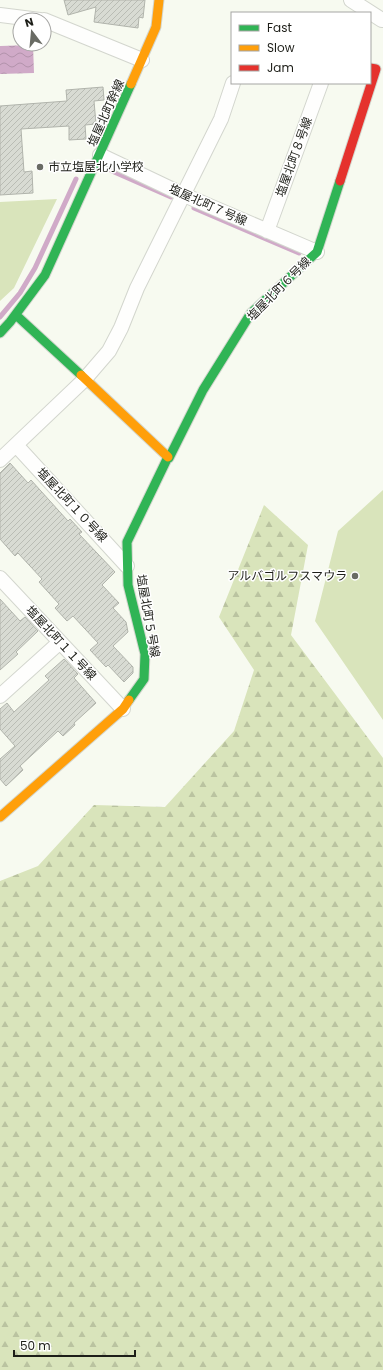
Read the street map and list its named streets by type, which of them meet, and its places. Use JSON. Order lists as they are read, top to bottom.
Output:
{
  "streets": {
    "street": [
      "塩屋北町幹線",
      "塩屋北町８号線",
      "塩屋北町７号線",
      "塩屋北町６号線",
      "塩屋北町１０号線",
      "塩屋北町５号線",
      "塩屋北町１１号線"
    ]
  },
  "crossings": [
    ["塩屋北町幹線", "塩屋北町７号線"],
    ["塩屋北町８号線", "塩屋北町７号線"],
    ["塩屋北町７号線", "塩屋北町６号線"],
    ["塩屋北町６号線", "塩屋北町５号線"],
    ["塩屋北町１０号線", "塩屋北町５号線"],
    ["塩屋北町５号線", "塩屋北町１１号線"]
  ],
  "places": ["市立塩屋北小学校", "アルバゴルフスマウラ"],
  "legend": ["Fast", "Slow", "Jam"],
  "scale_bar": "50 m",
  "north": "top"
}
